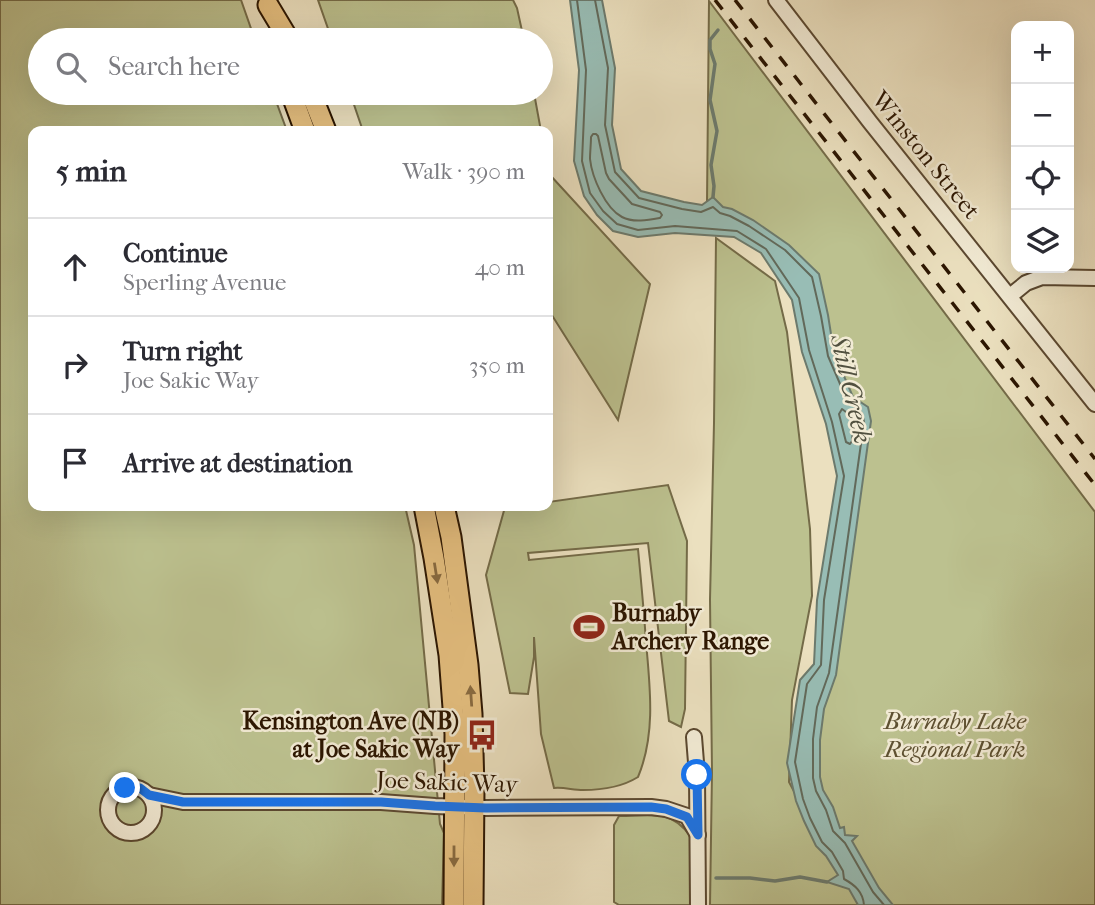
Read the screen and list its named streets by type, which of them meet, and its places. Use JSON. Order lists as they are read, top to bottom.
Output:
{
  "streets": {
    "street": ["Winston Street", "Joe Sakic Way"]
  },
  "water": ["Still Creek"],
  "parks": ["Burnaby Lake Regional Park"],
  "places": {
    "sports": ["Burnaby Archery Range"],
    "bus stop": ["Kensington Ave (NB) at Joe Sakic Way"]
  },
  "page": {
    "map_buttons": ["+", "−"],
    "search": "Search here",
    "heading": ["5 min", "Walk · 390 m"],
    "list": [
      ["Continue", "Sperling Avenue", "40 m"],
      ["Turn right", "Joe Sakic Way", "350 m"],
      "Arrive at destination"
    ]
  }
}
